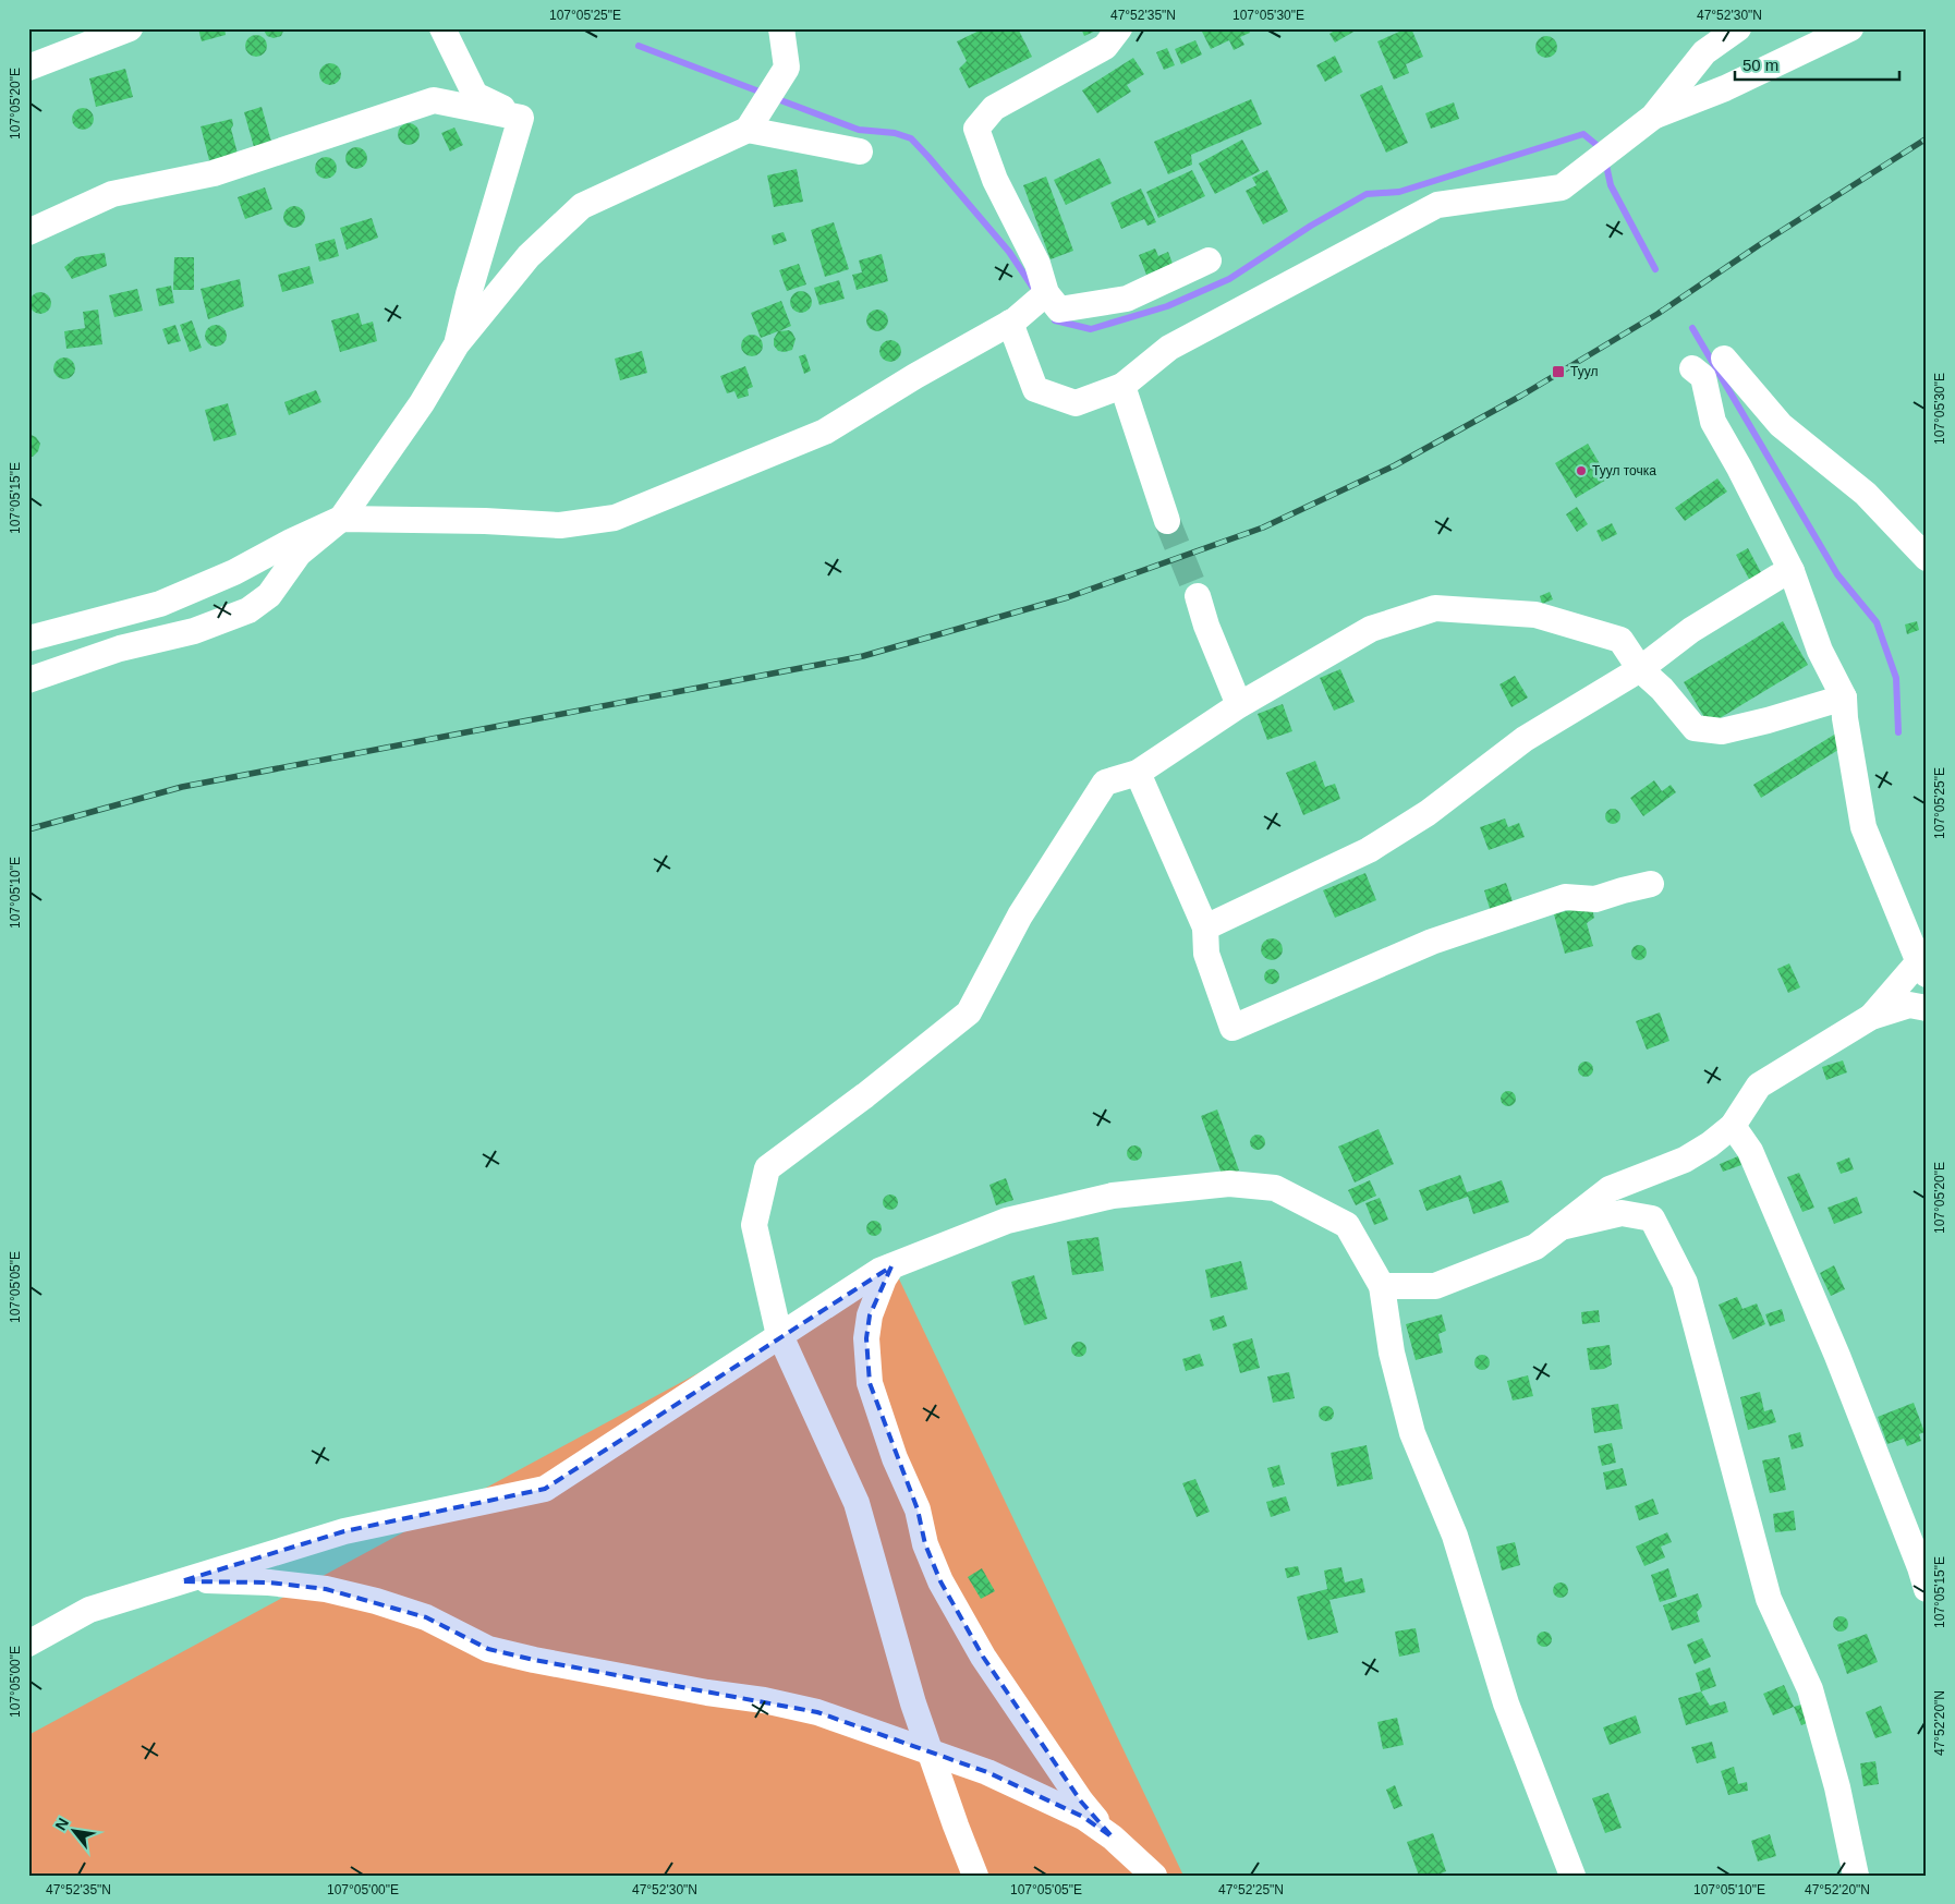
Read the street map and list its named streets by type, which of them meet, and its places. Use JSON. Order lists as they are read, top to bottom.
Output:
{
  "places": {
    "transit": ["Туул"],
    "other": ["Туул точка"]
  },
  "scale_bar": "50 m",
  "north": "top left",
  "coordinates": [
    "107°05'25\"E",
    "47°52'35\"N",
    "107°05'30\"E",
    "47°52'30\"N",
    "107°05'20\"E",
    "107°05'15\"E",
    "107°05'10\"E",
    "107°05'05\"E",
    "107°05'00\"E",
    "47°52'20\"N",
    "47°52'25\"N"
  ]
}
